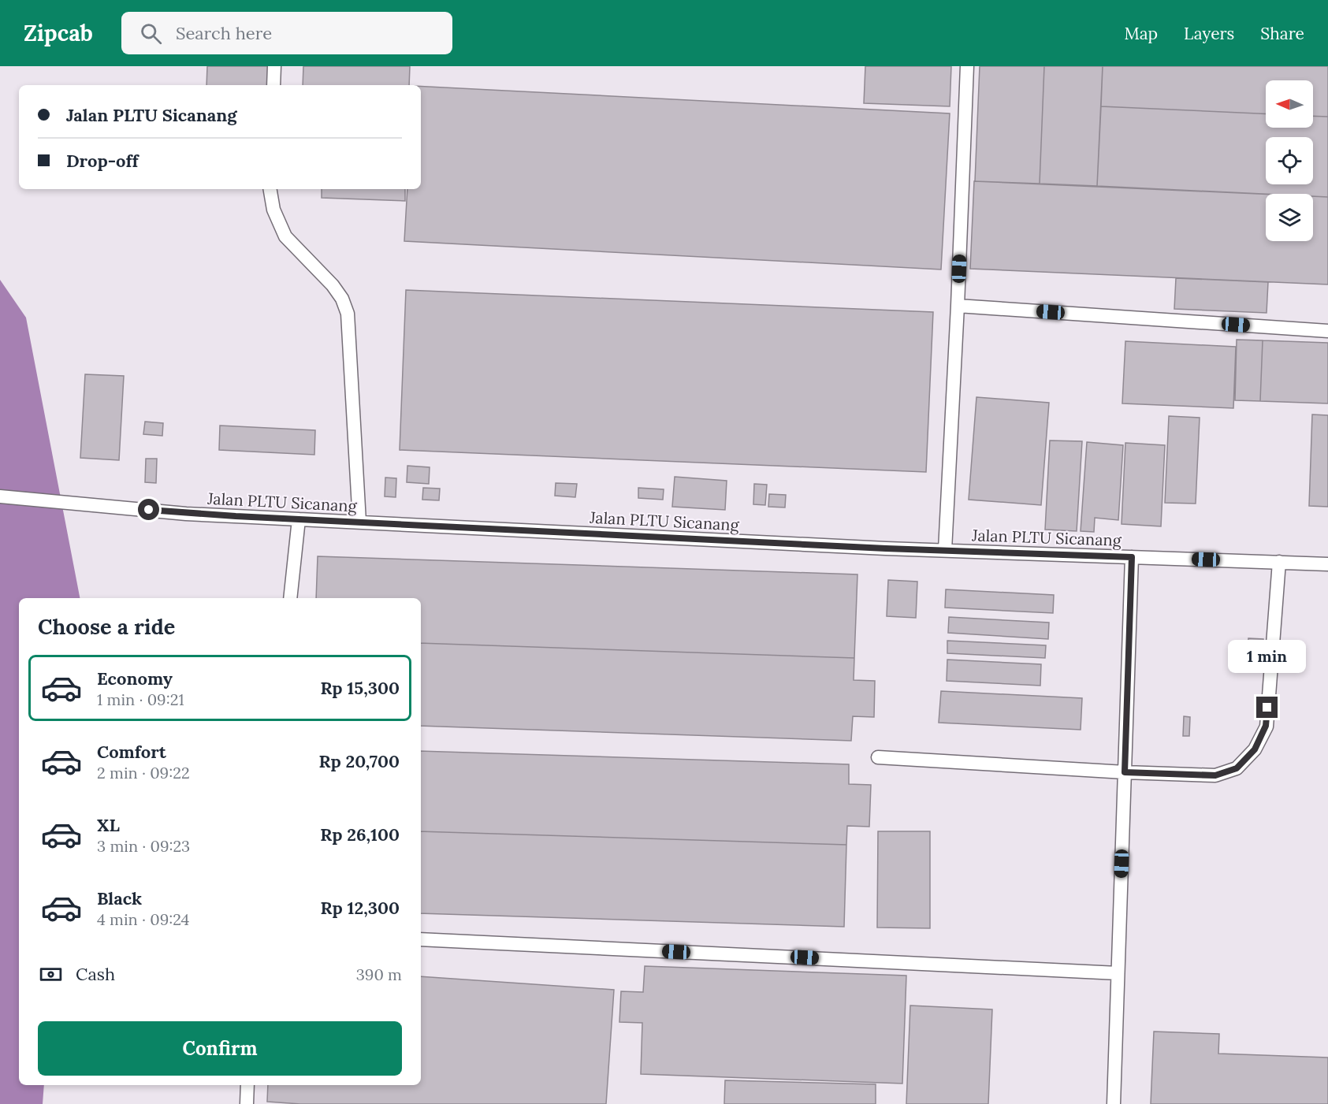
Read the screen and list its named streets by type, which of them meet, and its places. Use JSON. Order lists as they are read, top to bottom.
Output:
{
  "streets": {
    "lane": ["Jalan PLTU Sicanang"]
  },
  "north": "left",
  "page": {
    "header": "Zipcab",
    "search": "Search here",
    "nav": ["Map", "Layers", "Share"],
    "banner": ["Jalan PLTU Sicanang", "Drop-off"],
    "heading": "Choose a ride",
    "bubble": "1 min",
    "list": [
      {
        "name": "Economy",
        "note": "1 min · 09:21",
        "value": "Rp 15,300"
      },
      {
        "name": "Comfort",
        "note": "2 min · 09:22",
        "value": "Rp 20,700"
      },
      {
        "name": "XL",
        "note": "3 min · 09:23",
        "value": "Rp 26,100"
      },
      {
        "name": "Black",
        "note": "4 min · 09:24",
        "value": "Rp 12,300"
      }
    ],
    "pay": ["Cash", "390 m"],
    "buttons": "Confirm"
  }
}
